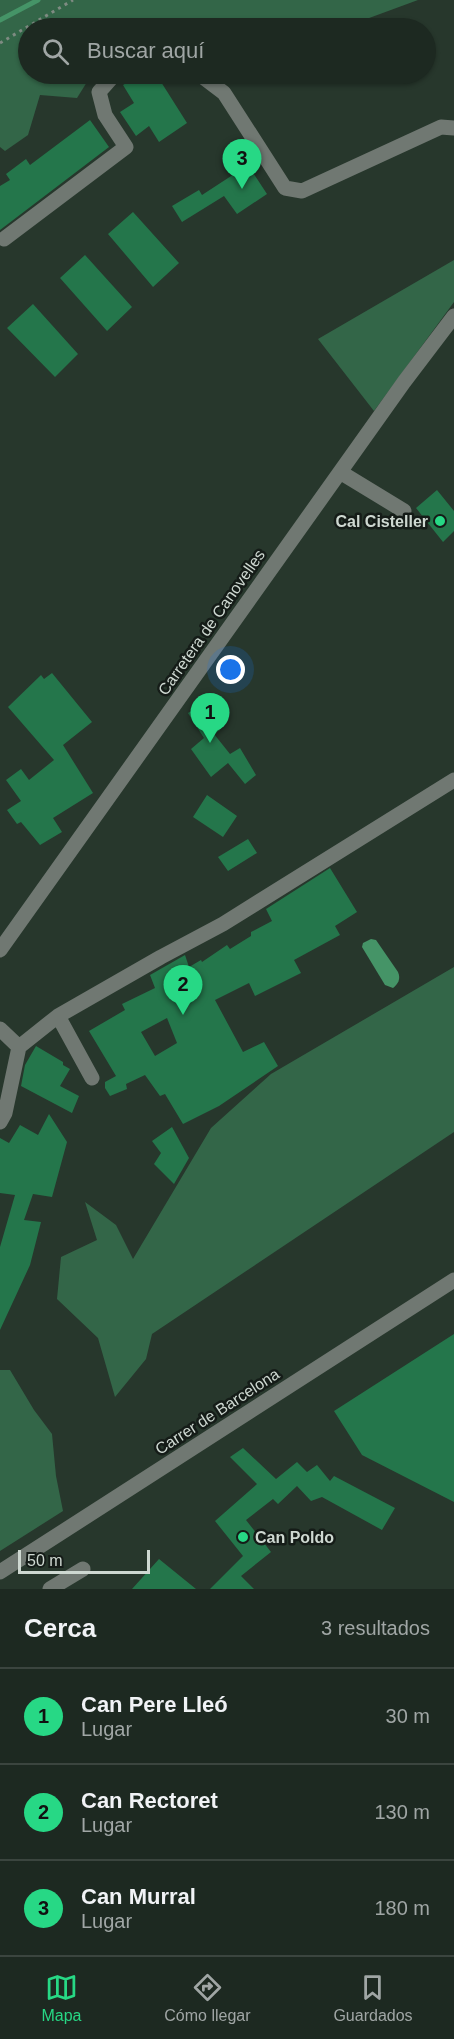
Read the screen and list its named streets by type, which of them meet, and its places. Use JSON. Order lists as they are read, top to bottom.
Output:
{
  "streets": {
    "street": ["Carretera de Canovelles", "Carrer de Barcelona"]
  },
  "places": ["Cal Cisteller", "Can Poldo"],
  "scale_bar": "50 m",
  "page": {
    "search": "Buscar aquí",
    "pins": ["3", "1", "2"],
    "scale": "50 m",
    "heading": ["Cerca", "3 resultados"],
    "list": [
      {
        "mark": "1",
        "name": "Can Pere Lleó",
        "note": "Lugar",
        "value": "30 m"
      },
      {
        "mark": "2",
        "name": "Can Rectoret",
        "note": "Lugar",
        "value": "130 m"
      },
      {
        "mark": "3",
        "name": "Can Murral",
        "note": "Lugar",
        "value": "180 m"
      }
    ],
    "nav": ["Mapa", "Cómo llegar", "Guardados"]
  }
}
